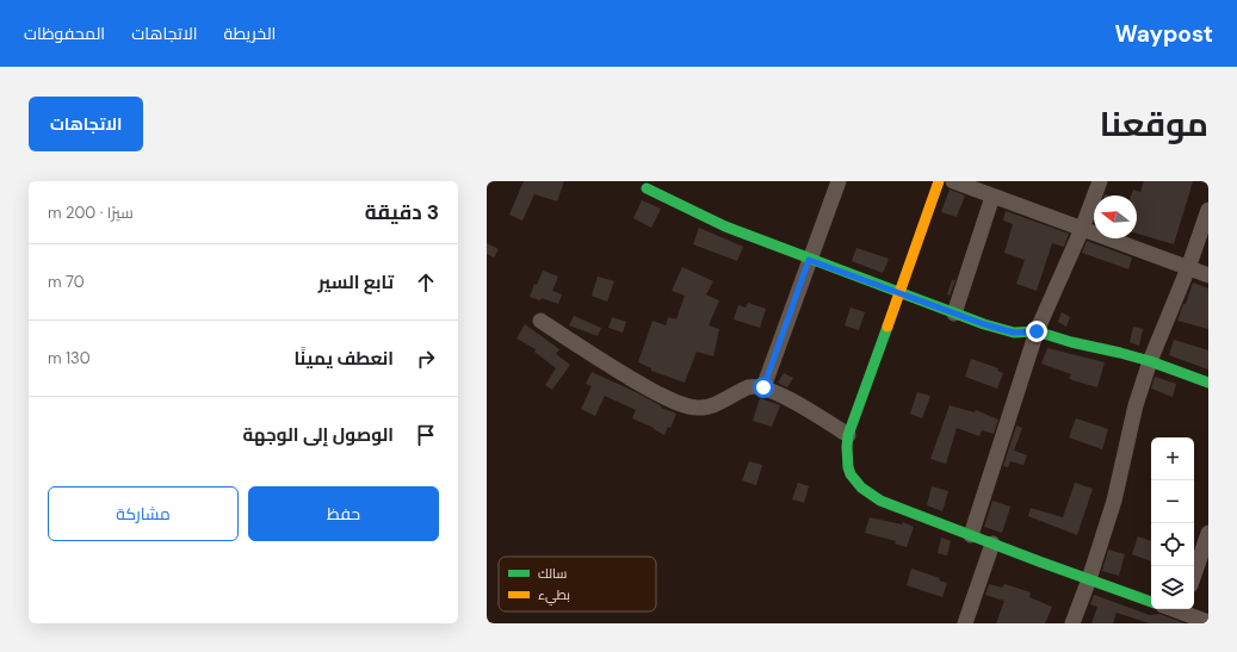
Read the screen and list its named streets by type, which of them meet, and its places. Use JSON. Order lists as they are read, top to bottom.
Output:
{
  "legend": ["سالك", "بطيء"],
  "north": "left",
  "page": {
    "header": "Waypost",
    "nav": ["الخريطة", "الاتجاهات", "المحفوظات"],
    "title": "موقعنا",
    "buttons": [
      "الاتجاهات",
      ["حفظ", "مشاركة"]
    ],
    "heading": ["3 دقيقة", "سيرًا · 200 m"],
    "list": [
      ["تابع السير", "70 m"],
      ["انعطف يمينًا", "130 m"],
      "الوصول إلى الوجهة"
    ],
    "map_buttons": ["+", "−"]
  }
}
